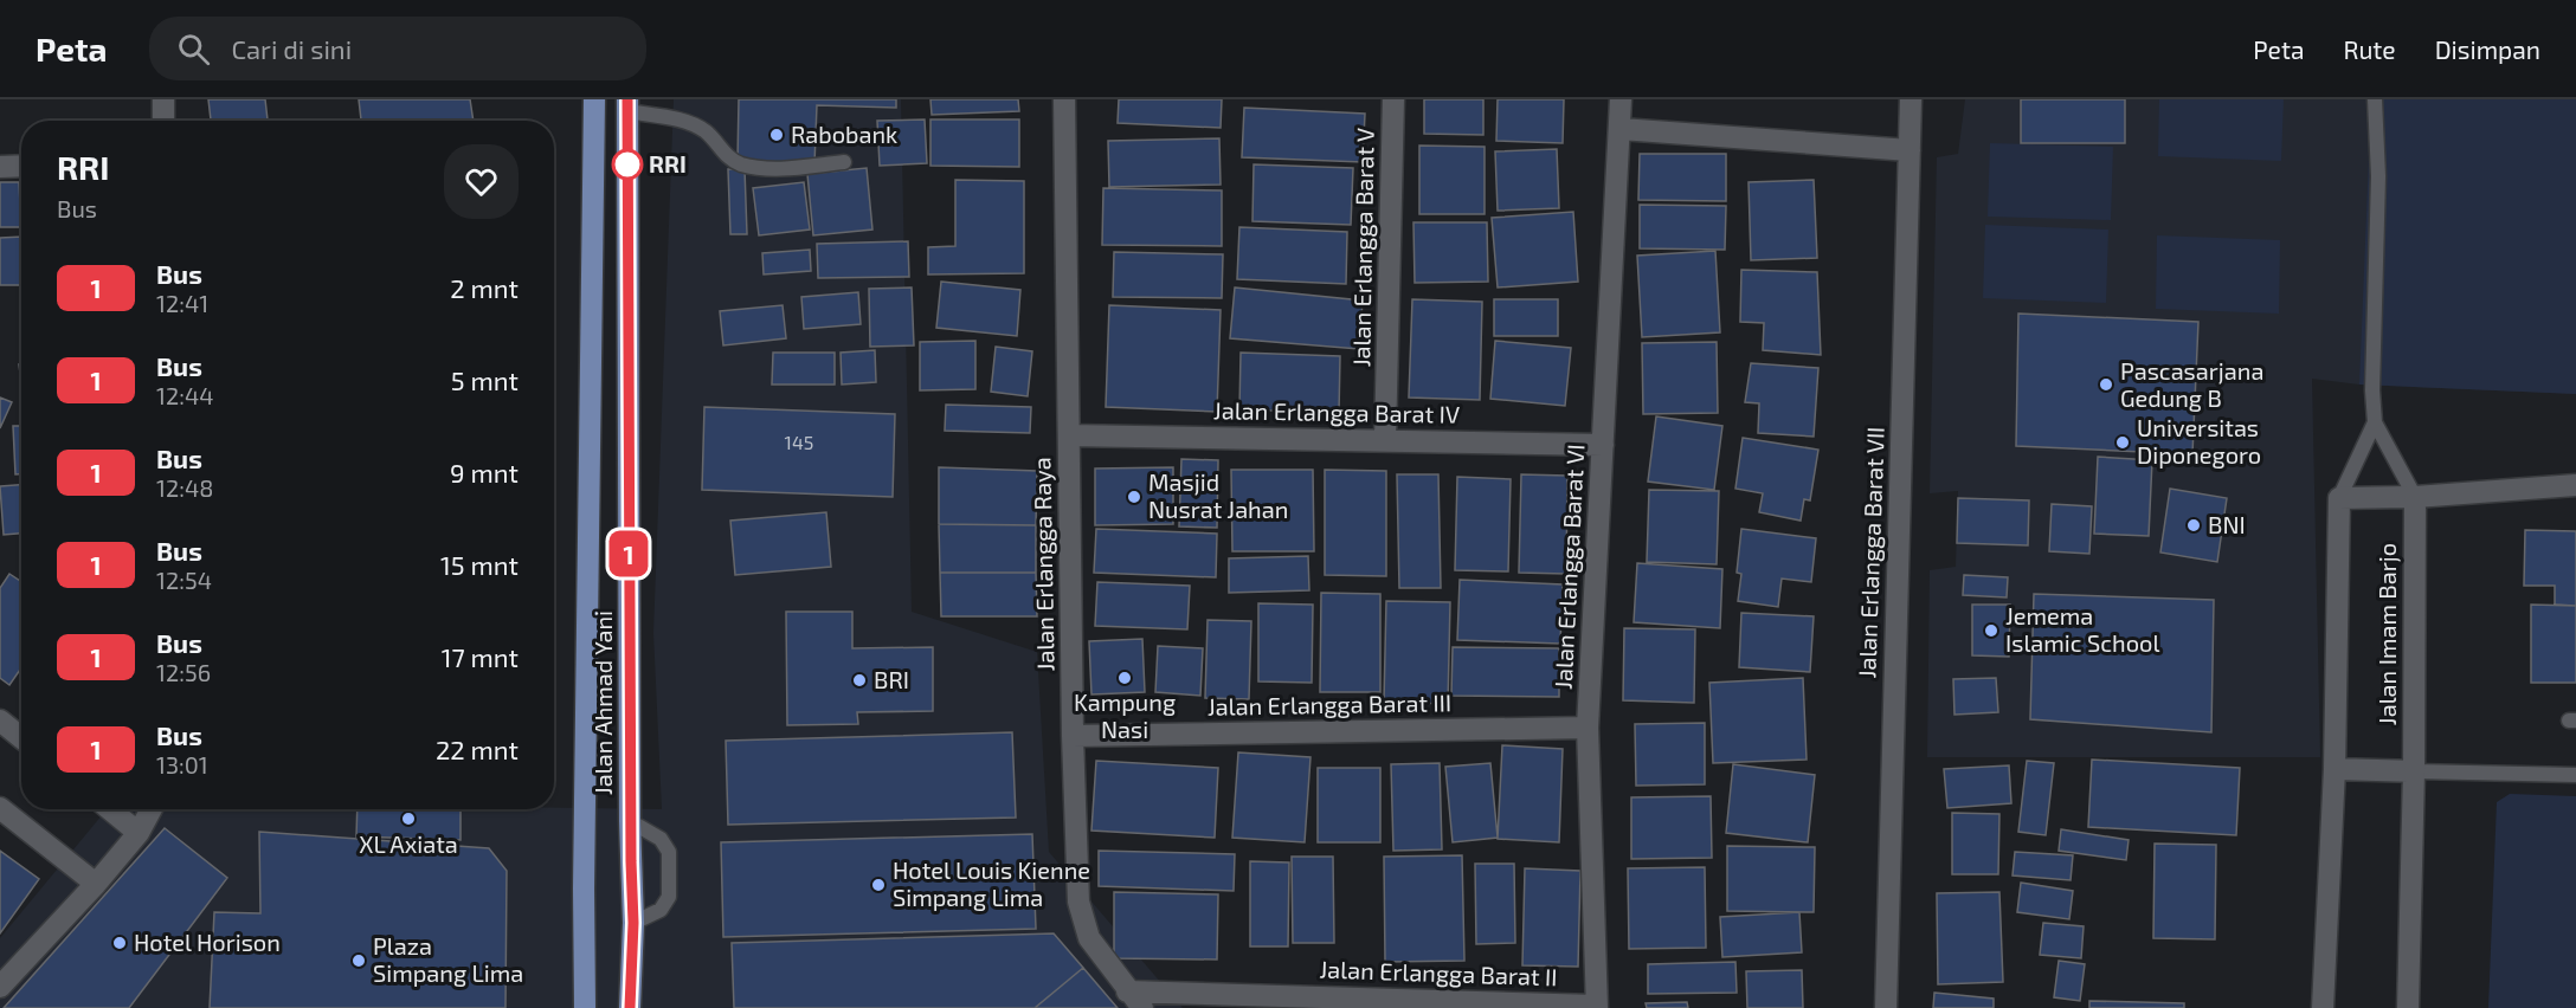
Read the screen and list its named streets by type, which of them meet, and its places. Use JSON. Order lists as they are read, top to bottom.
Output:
{
  "streets": {
    "main road": ["Jalan Ahmad Yani"],
    "street": [
      "Jalan Erlangga Barat V",
      "Jalan Erlangga Barat IV",
      "Jalan Erlangga Barat VII",
      "Jalan Erlangga Raya",
      "Jalan Erlangga Barat VI",
      "Jalan Imam Barjo",
      "Jalan Erlangga Barat III",
      "Jalan Erlangga Barat II"
    ]
  },
  "crossings": [
    ["Jalan Erlangga Barat V", "Jalan Erlangga Barat IV"],
    ["Jalan Erlangga Barat IV", "Jalan Erlangga Raya"],
    ["Jalan Erlangga Barat IV", "Jalan Erlangga Barat VI"],
    ["Jalan Erlangga Raya", "Jalan Erlangga Barat III"],
    ["Jalan Erlangga Raya", "Jalan Erlangga Barat II"],
    ["Jalan Erlangga Barat VI", "Jalan Erlangga Barat III"],
    ["Jalan Erlangga Barat VI", "Jalan Erlangga Barat II"]
  ],
  "places": [
    "Rabobank",
    "RRI",
    "Pascasarjana Gedung B",
    "Universitas Diponegoro",
    "Masjid Nusrat Jahan",
    "BNI",
    "Jemema Islamic School",
    "Kampung Nasi",
    "BRI",
    "XL Axiata",
    "Hotel Louis Kienne Simpang Lima",
    "Hotel Horison",
    "Plaza Simpang Lima"
  ],
  "lines": ["bus line 1"],
  "house_numbers": ["145"],
  "page": {
    "header": "Peta",
    "search": "Cari di sini",
    "nav": ["Peta", "Rute", "Disimpan"],
    "on_map": "1",
    "heading": ["RRI", "Bus"],
    "list": [
      {
        "mark": "1",
        "name": "Bus",
        "note": "12:41",
        "value": "2 mnt"
      },
      {
        "mark": "1",
        "name": "Bus",
        "note": "12:44",
        "value": "5 mnt"
      },
      {
        "mark": "1",
        "name": "Bus",
        "note": "12:48",
        "value": "9 mnt"
      },
      {
        "mark": "1",
        "name": "Bus",
        "note": "12:54",
        "value": "15 mnt"
      },
      {
        "mark": "1",
        "name": "Bus",
        "note": "12:56",
        "value": "17 mnt"
      },
      {
        "mark": "1",
        "name": "Bus",
        "note": "13:01",
        "value": "22 mnt"
      }
    ]
  }
}
